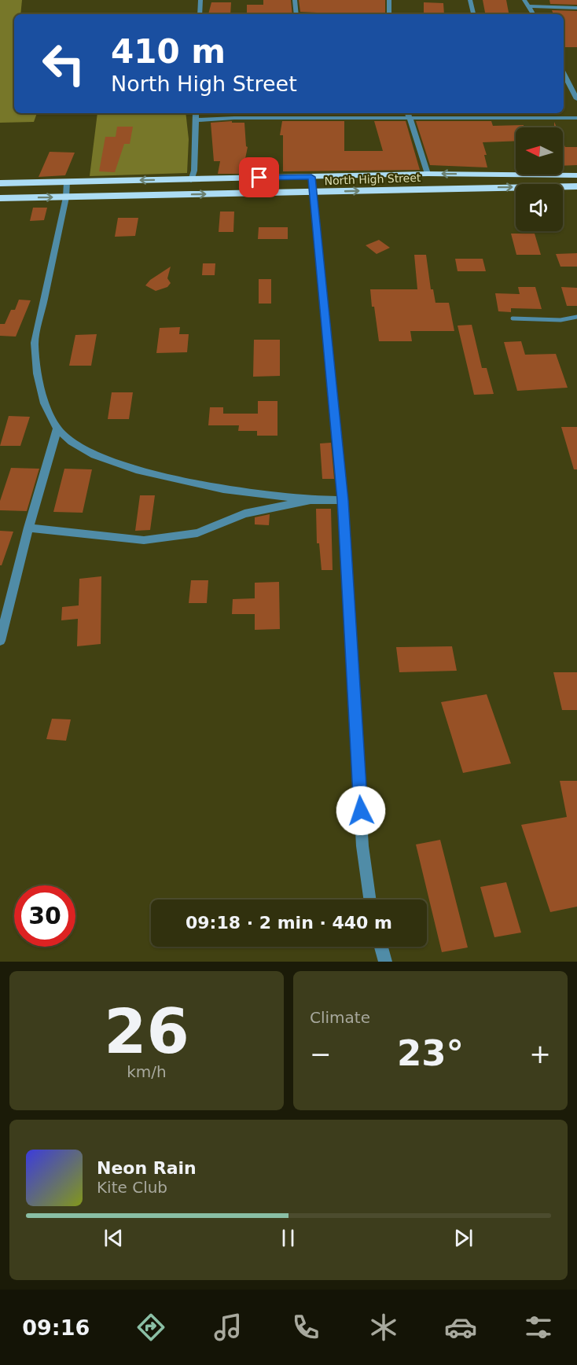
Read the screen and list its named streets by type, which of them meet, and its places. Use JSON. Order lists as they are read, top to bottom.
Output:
{
  "streets": {
    "highway": ["North High Street"]
  },
  "north": "left",
  "page": {
    "turn": ["410 m", "North High Street"],
    "limit": "30",
    "trip": "09:18 · 2 min · 440 m",
    "tile": [
      ["26", "km/h"],
      "Climate"
    ],
    "heat": ["−", "23°", "+"],
    "song": ["Neon Rain", "Kite Club"],
    "tabs": "09:16"
  }
}
